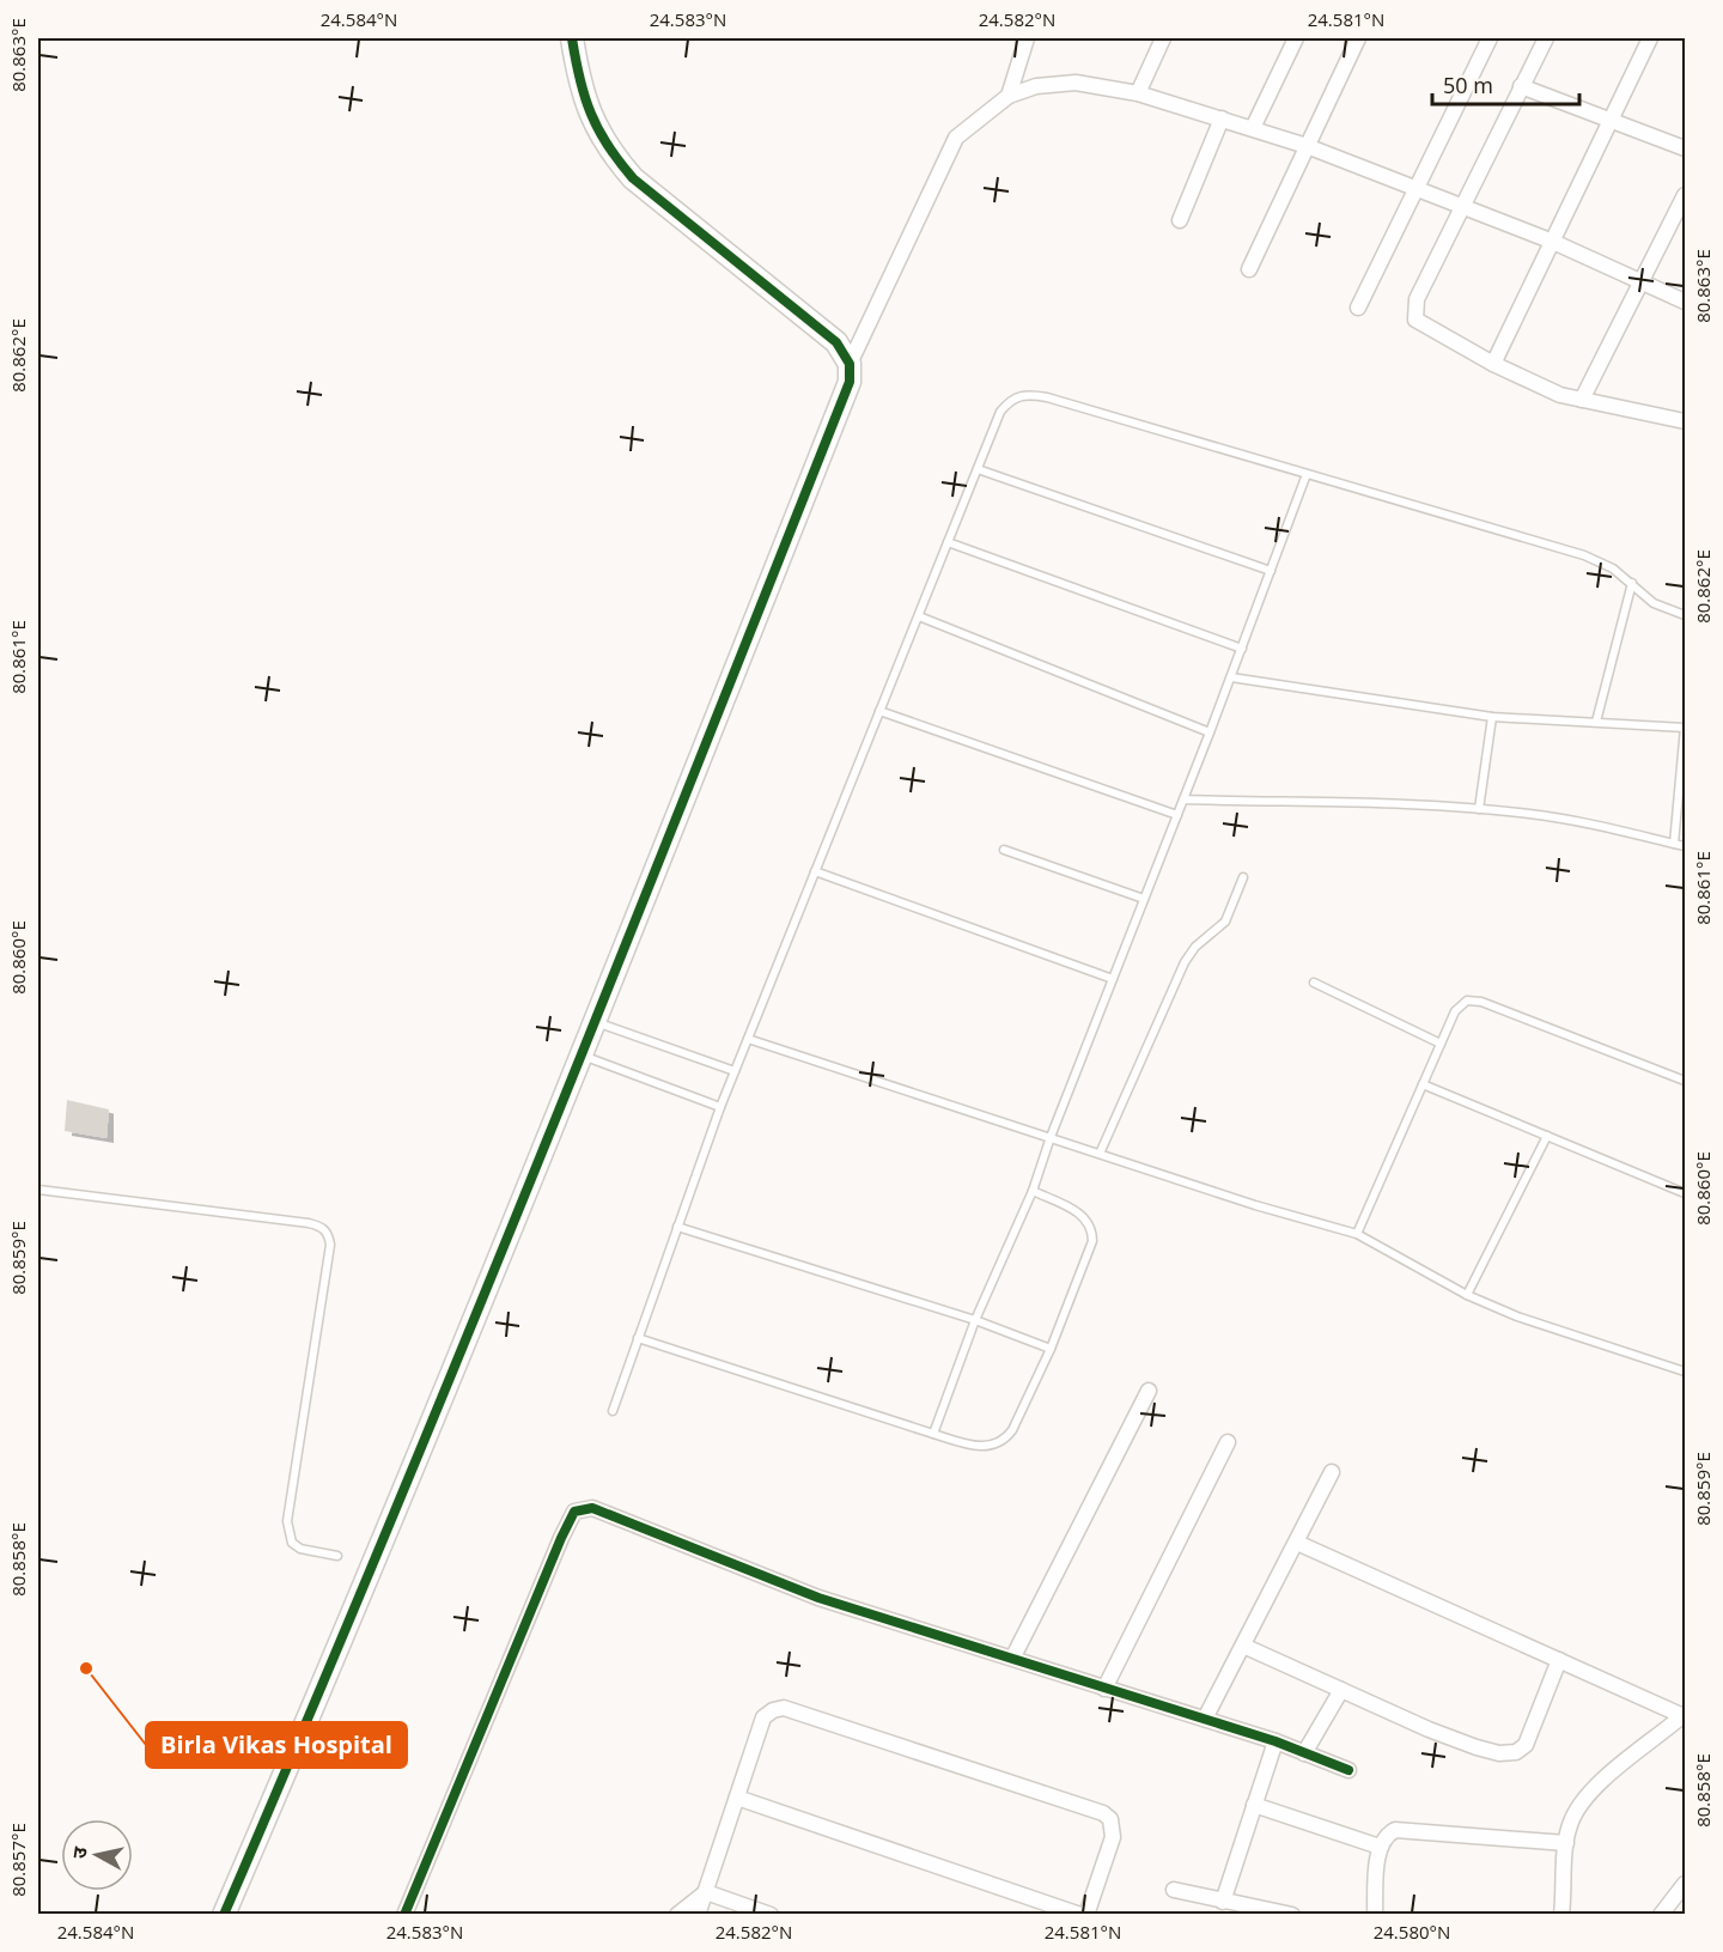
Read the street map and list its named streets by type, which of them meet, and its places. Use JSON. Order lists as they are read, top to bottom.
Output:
{
  "places": ["Birla Vikas Hospital"],
  "scale_bar": "50 m",
  "north": "left",
  "coordinates": [
    "24.584°N",
    "24.583°N",
    "24.582°N",
    "24.581°N",
    "80.863°E",
    "80.862°E",
    "80.861°E",
    "80.860°E",
    "80.859°E",
    "80.858°E",
    "80.857°E",
    "24.580°N"
  ]
}
